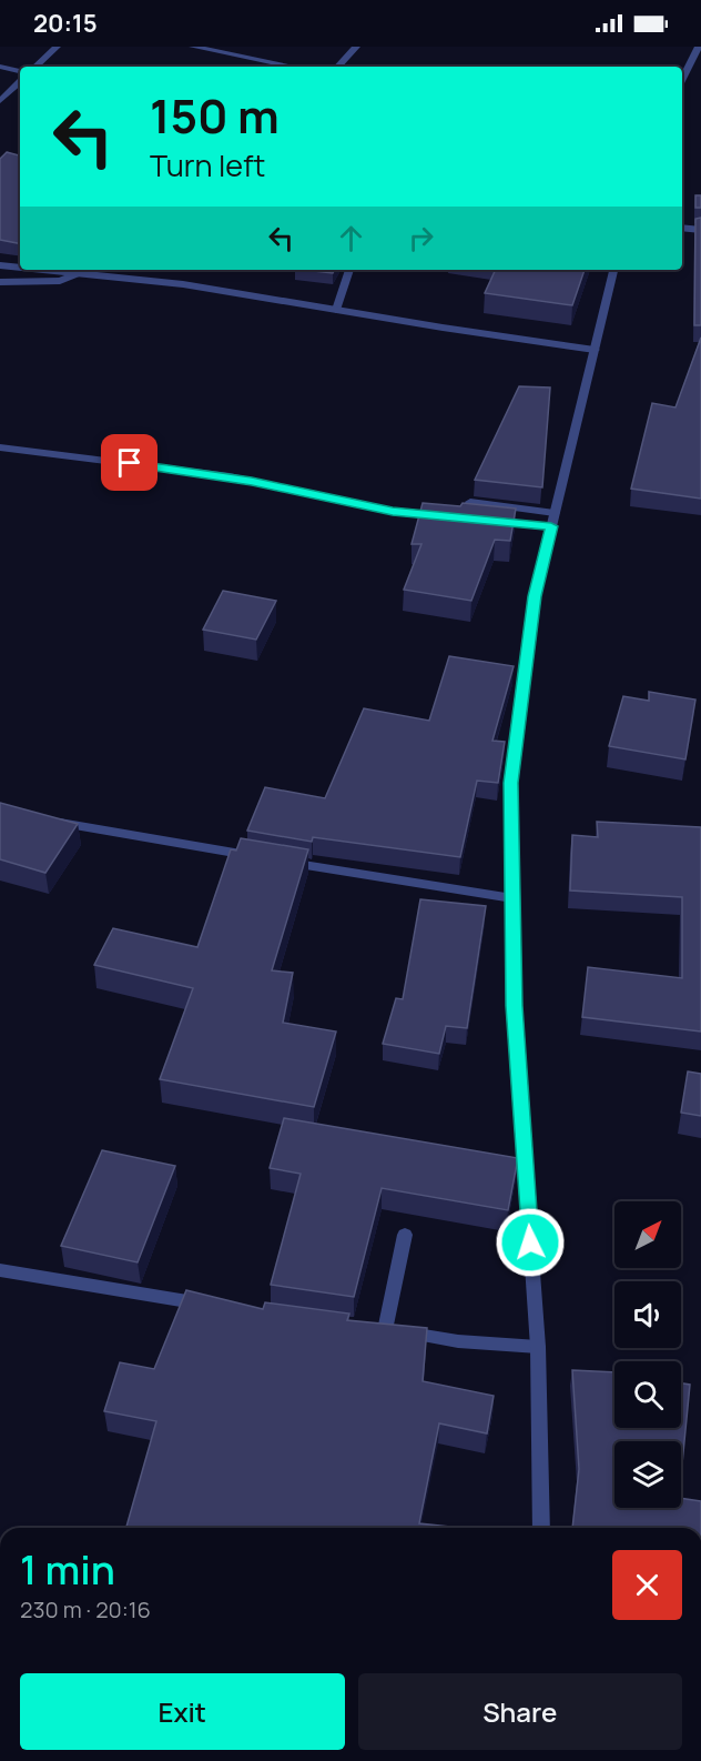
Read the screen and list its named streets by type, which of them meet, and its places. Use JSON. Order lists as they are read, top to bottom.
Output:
{
  "north": "top right",
  "page": {
    "status": "20:15",
    "turn": ["150 m", "Turn left"],
    "heading": ["1 min", "230 m · 20:16"],
    "buttons": ["Exit", "Share"]
  }
}
